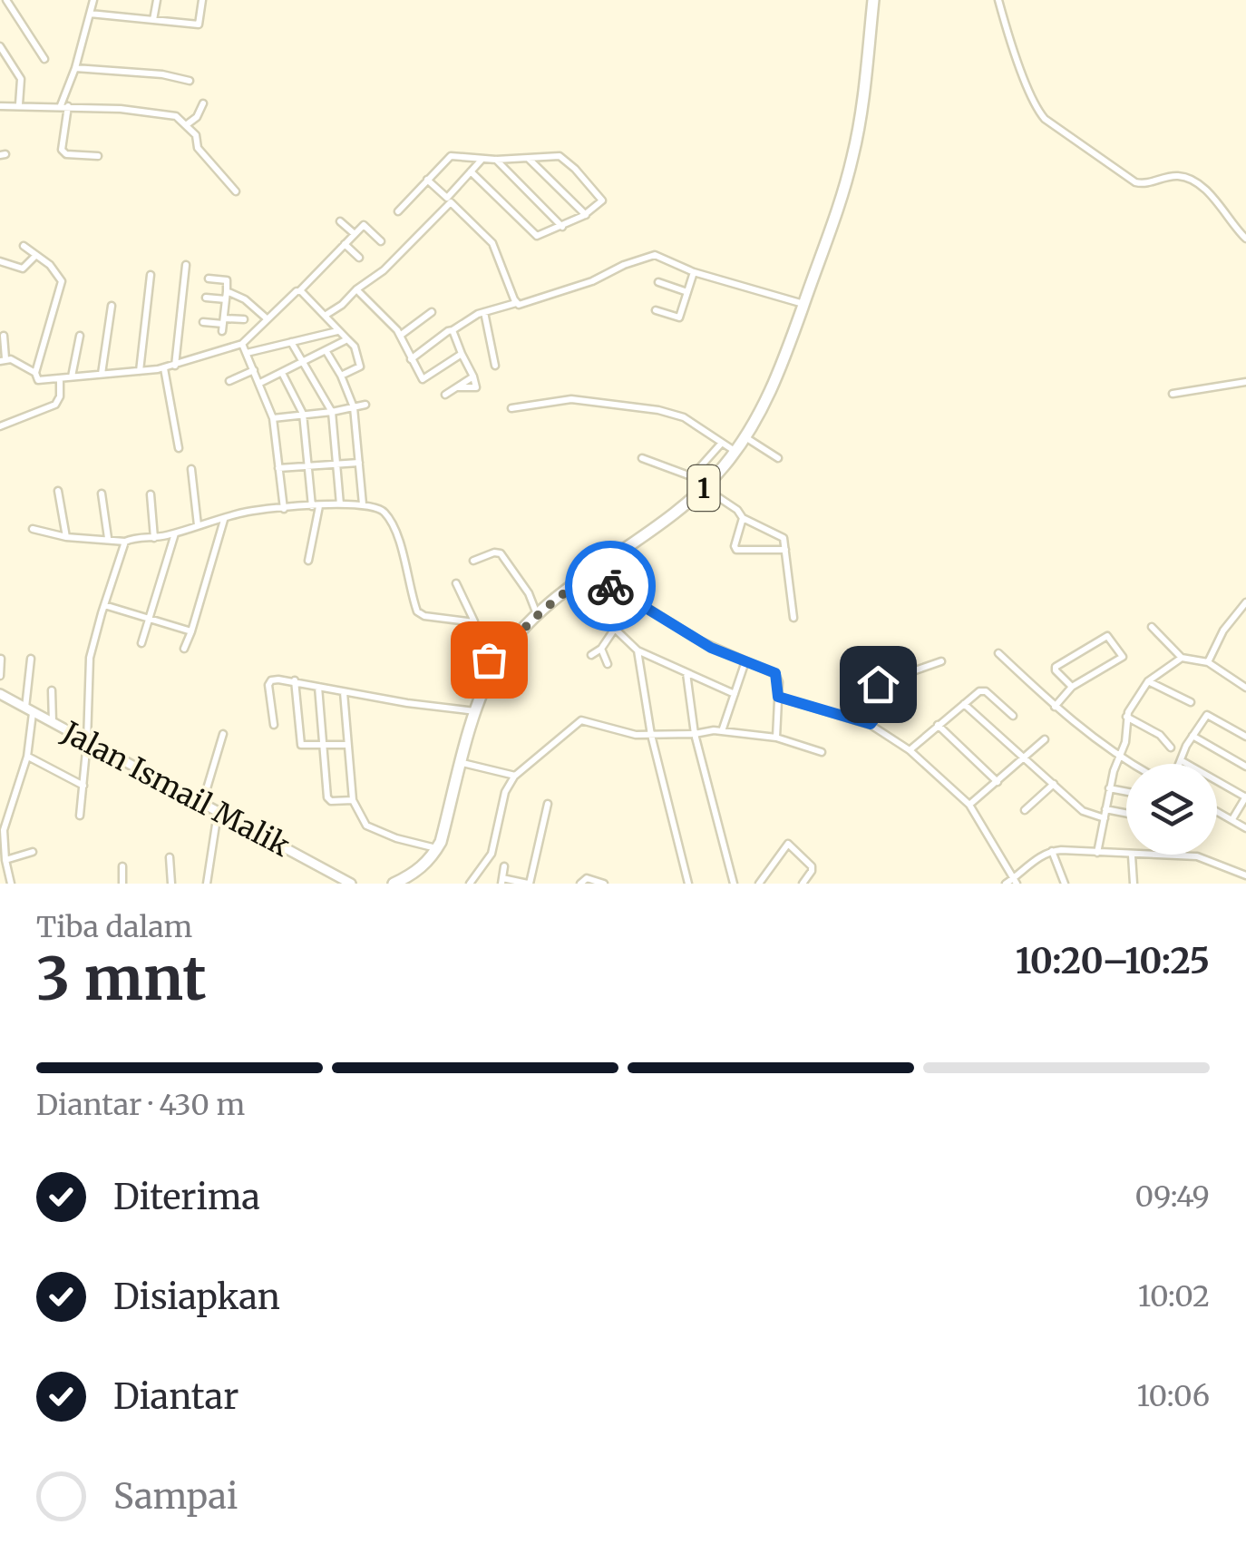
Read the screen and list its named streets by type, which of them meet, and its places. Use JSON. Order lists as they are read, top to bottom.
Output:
{
  "streets": {
    "highway": ["1"],
    "main road": ["Jalan Ismail Malik"]
  },
  "page": {
    "heading": ["3 mnt", "Tiba dalam", "10:20–10:25"],
    "bar": "Diantar · 430 m",
    "list": [
      ["Diterima", "09:49"],
      ["Disiapkan", "10:02"],
      ["Diantar", "10:06"],
      "Sampai"
    ]
  }
}
